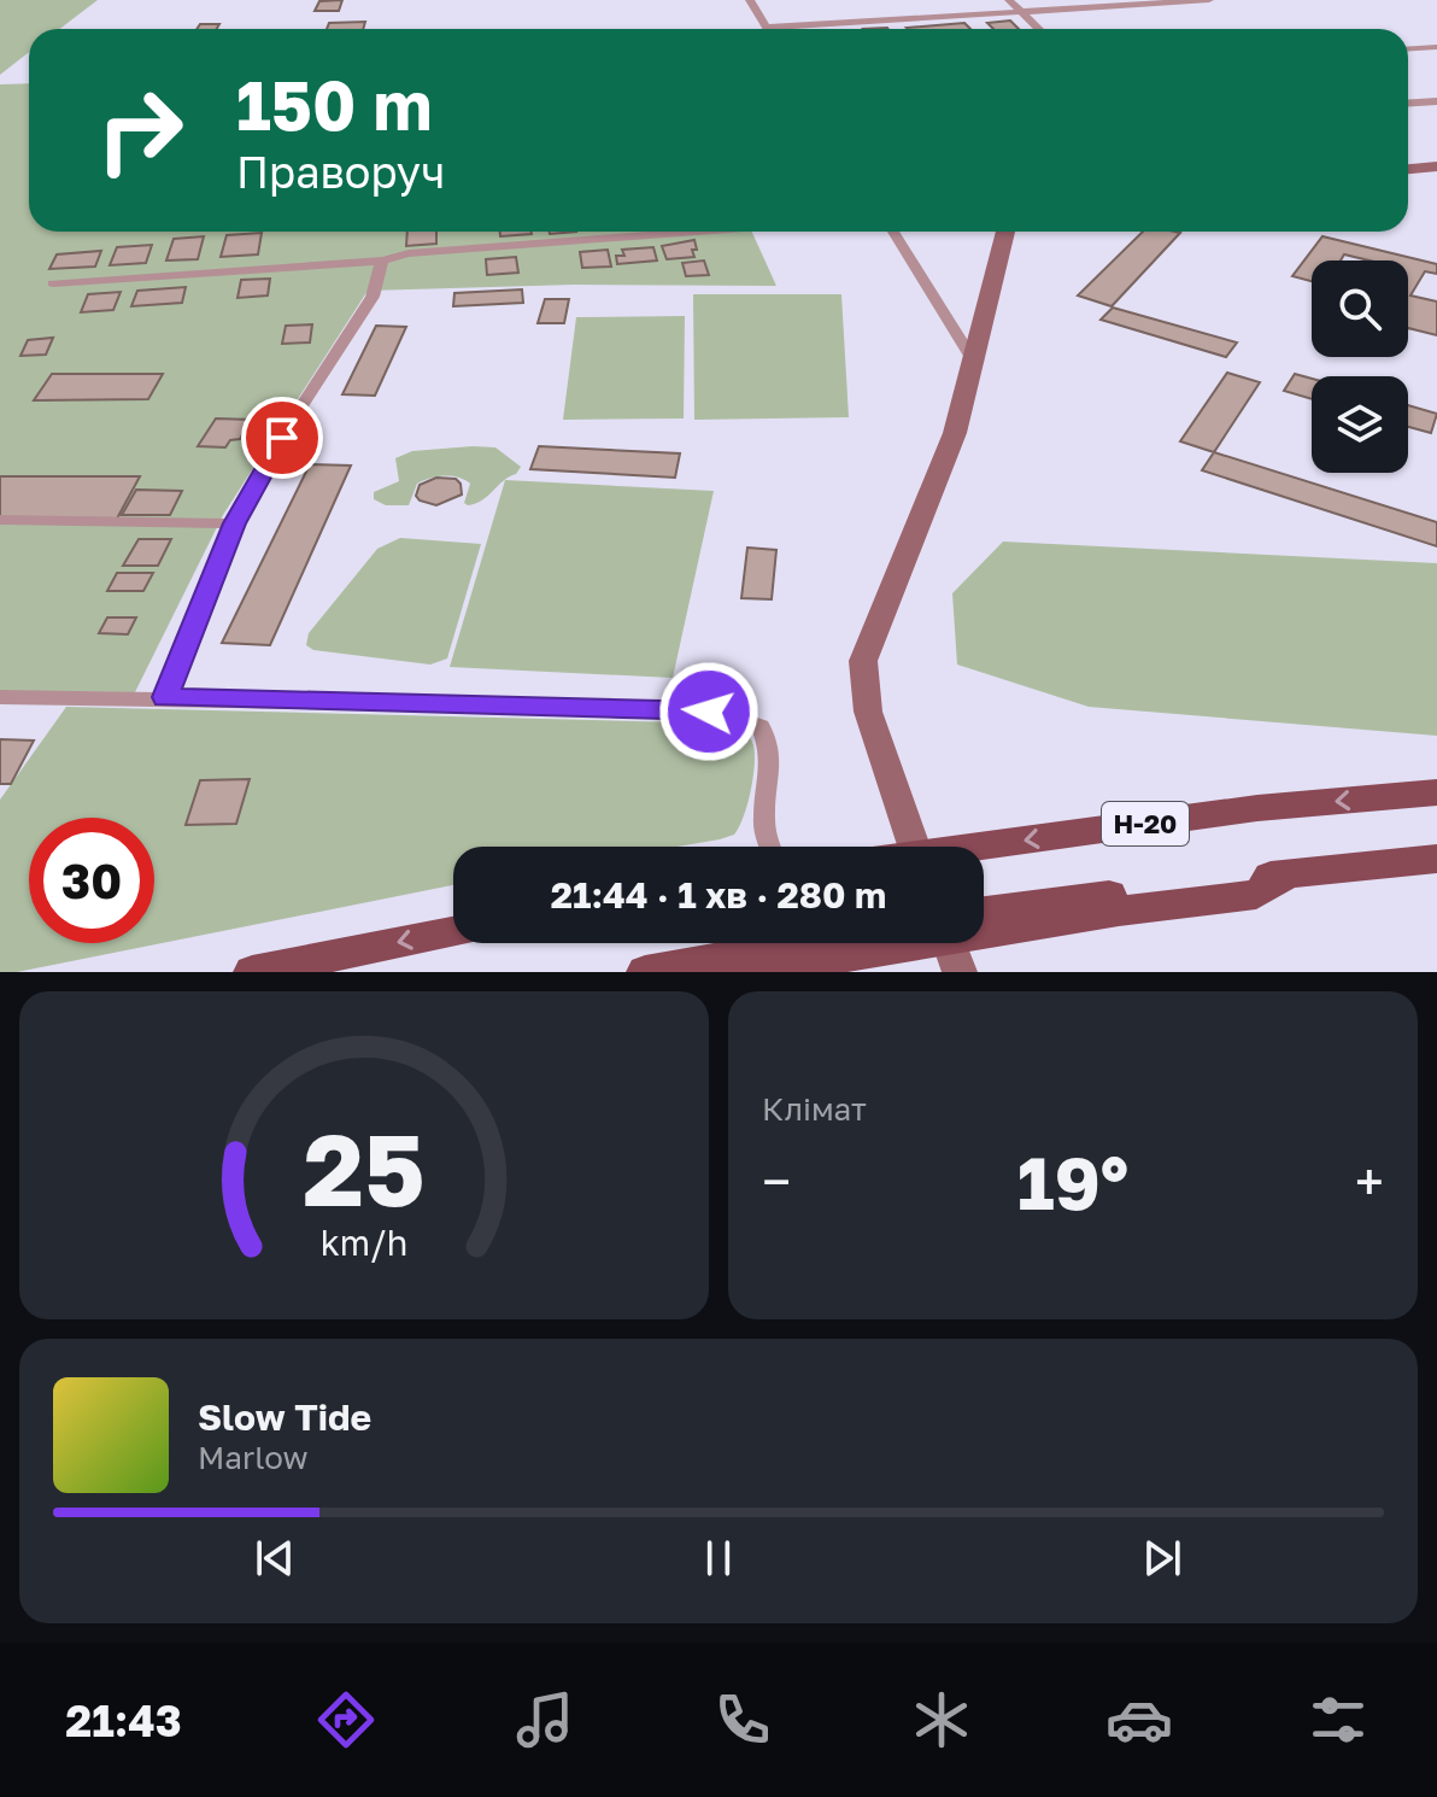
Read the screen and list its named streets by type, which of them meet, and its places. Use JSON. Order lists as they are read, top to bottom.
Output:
{
  "streets": {
    "main road": ["Н-20"]
  },
  "page": {
    "turn": ["150 m", "Праворуч"],
    "limit": "30",
    "trip": "21:44 · 1 хв · 280 m",
    "tile": "Клімат",
    "heat": ["−", "19°", "+"],
    "song": ["Slow Tide", "Marlow"],
    "tabs": "21:43",
    "gauge": ["25", "km/h"]
  }
}
